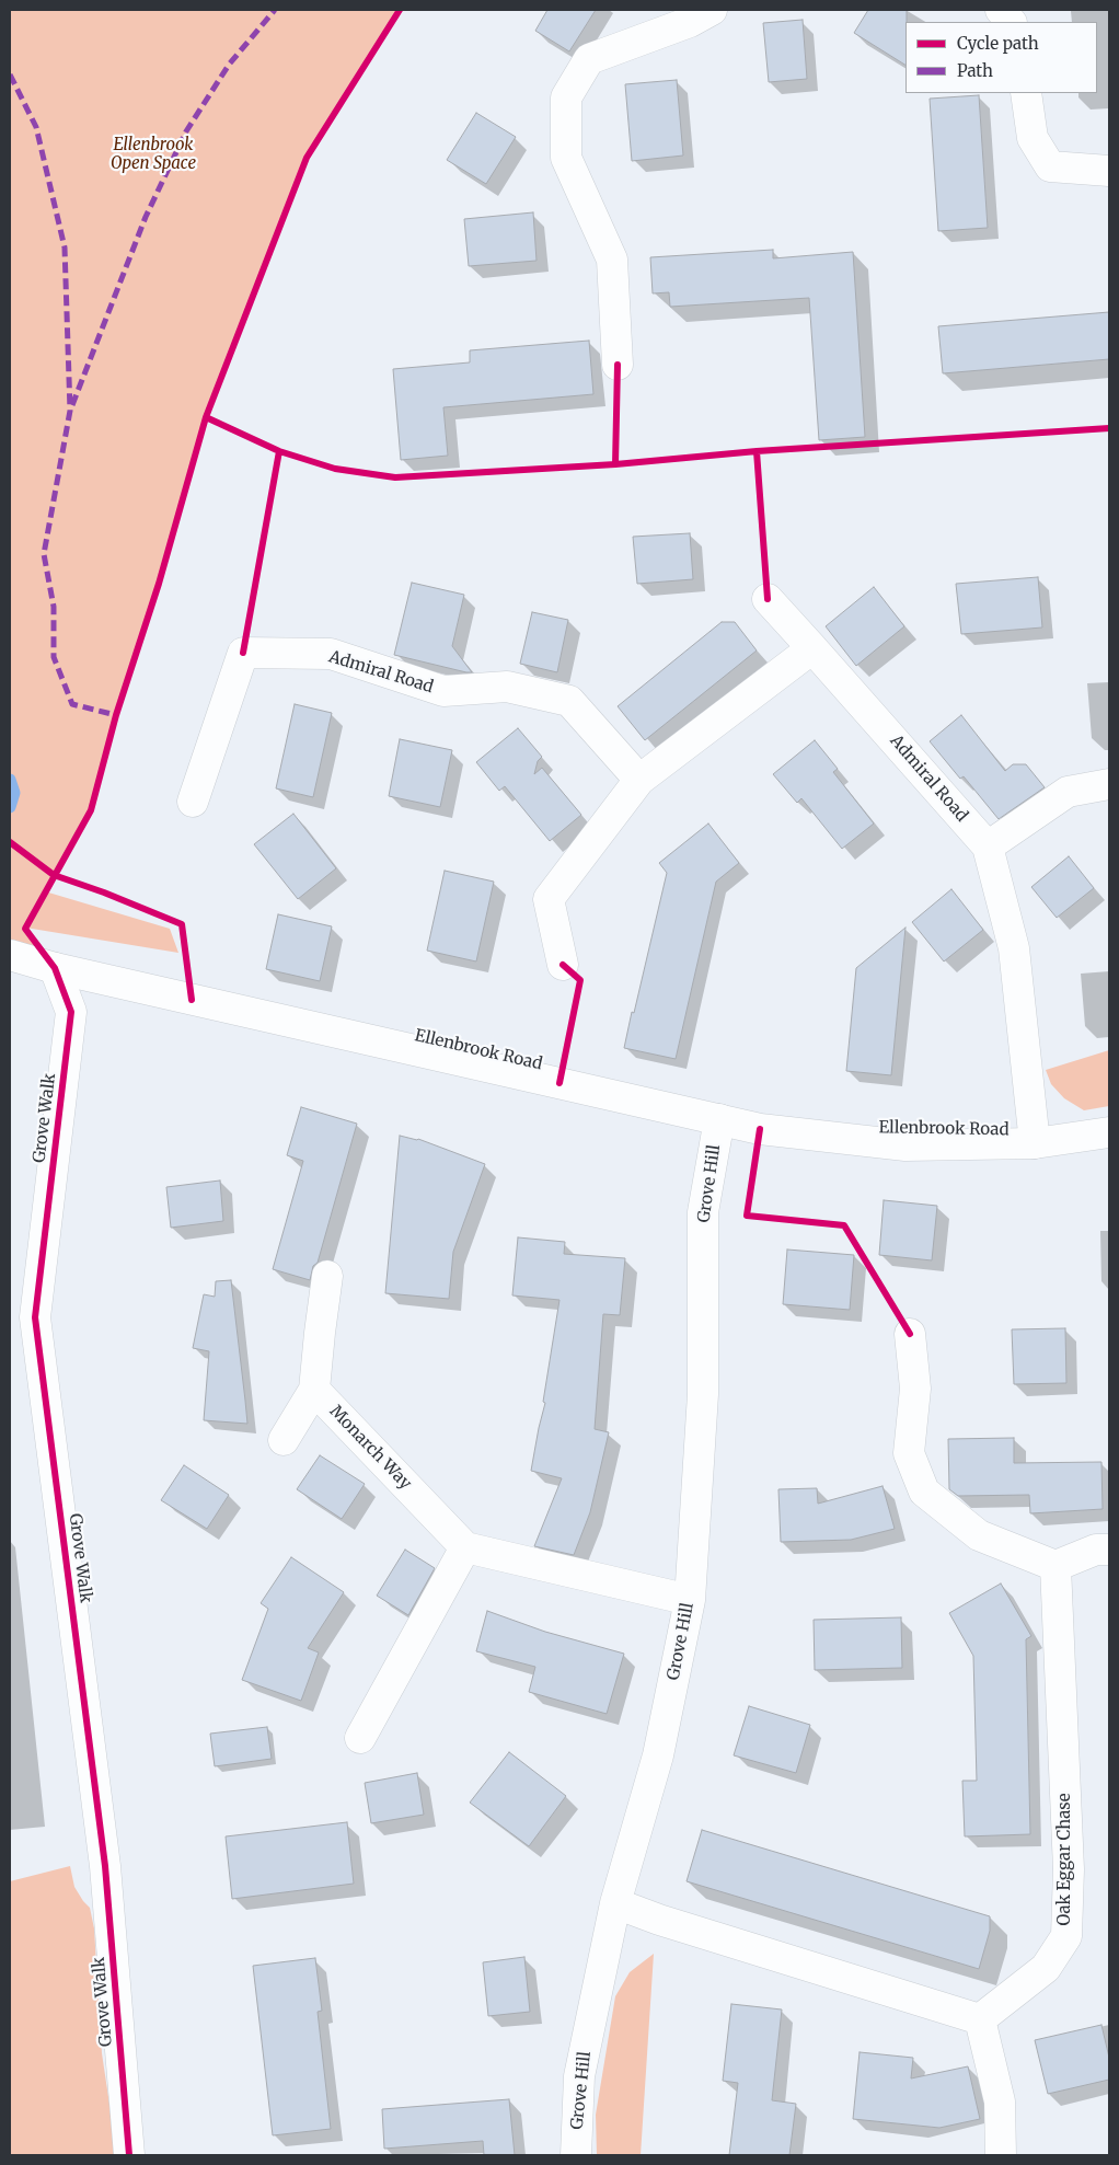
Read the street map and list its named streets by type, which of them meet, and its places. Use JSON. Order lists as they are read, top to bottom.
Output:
{
  "streets": {
    "street": [
      "Admiral Road",
      "Ellenbrook Road",
      "Grove Walk",
      "Grove Hill",
      "Monarch Way",
      "Oak Eggar Chase"
    ]
  },
  "crossings": [
    ["Admiral Road", "Ellenbrook Road"],
    ["Ellenbrook Road", "Grove Walk"],
    ["Ellenbrook Road", "Grove Hill"]
  ],
  "parks": ["Ellenbrook Open Space"],
  "legend": ["Cycle path", "Path"]
}
